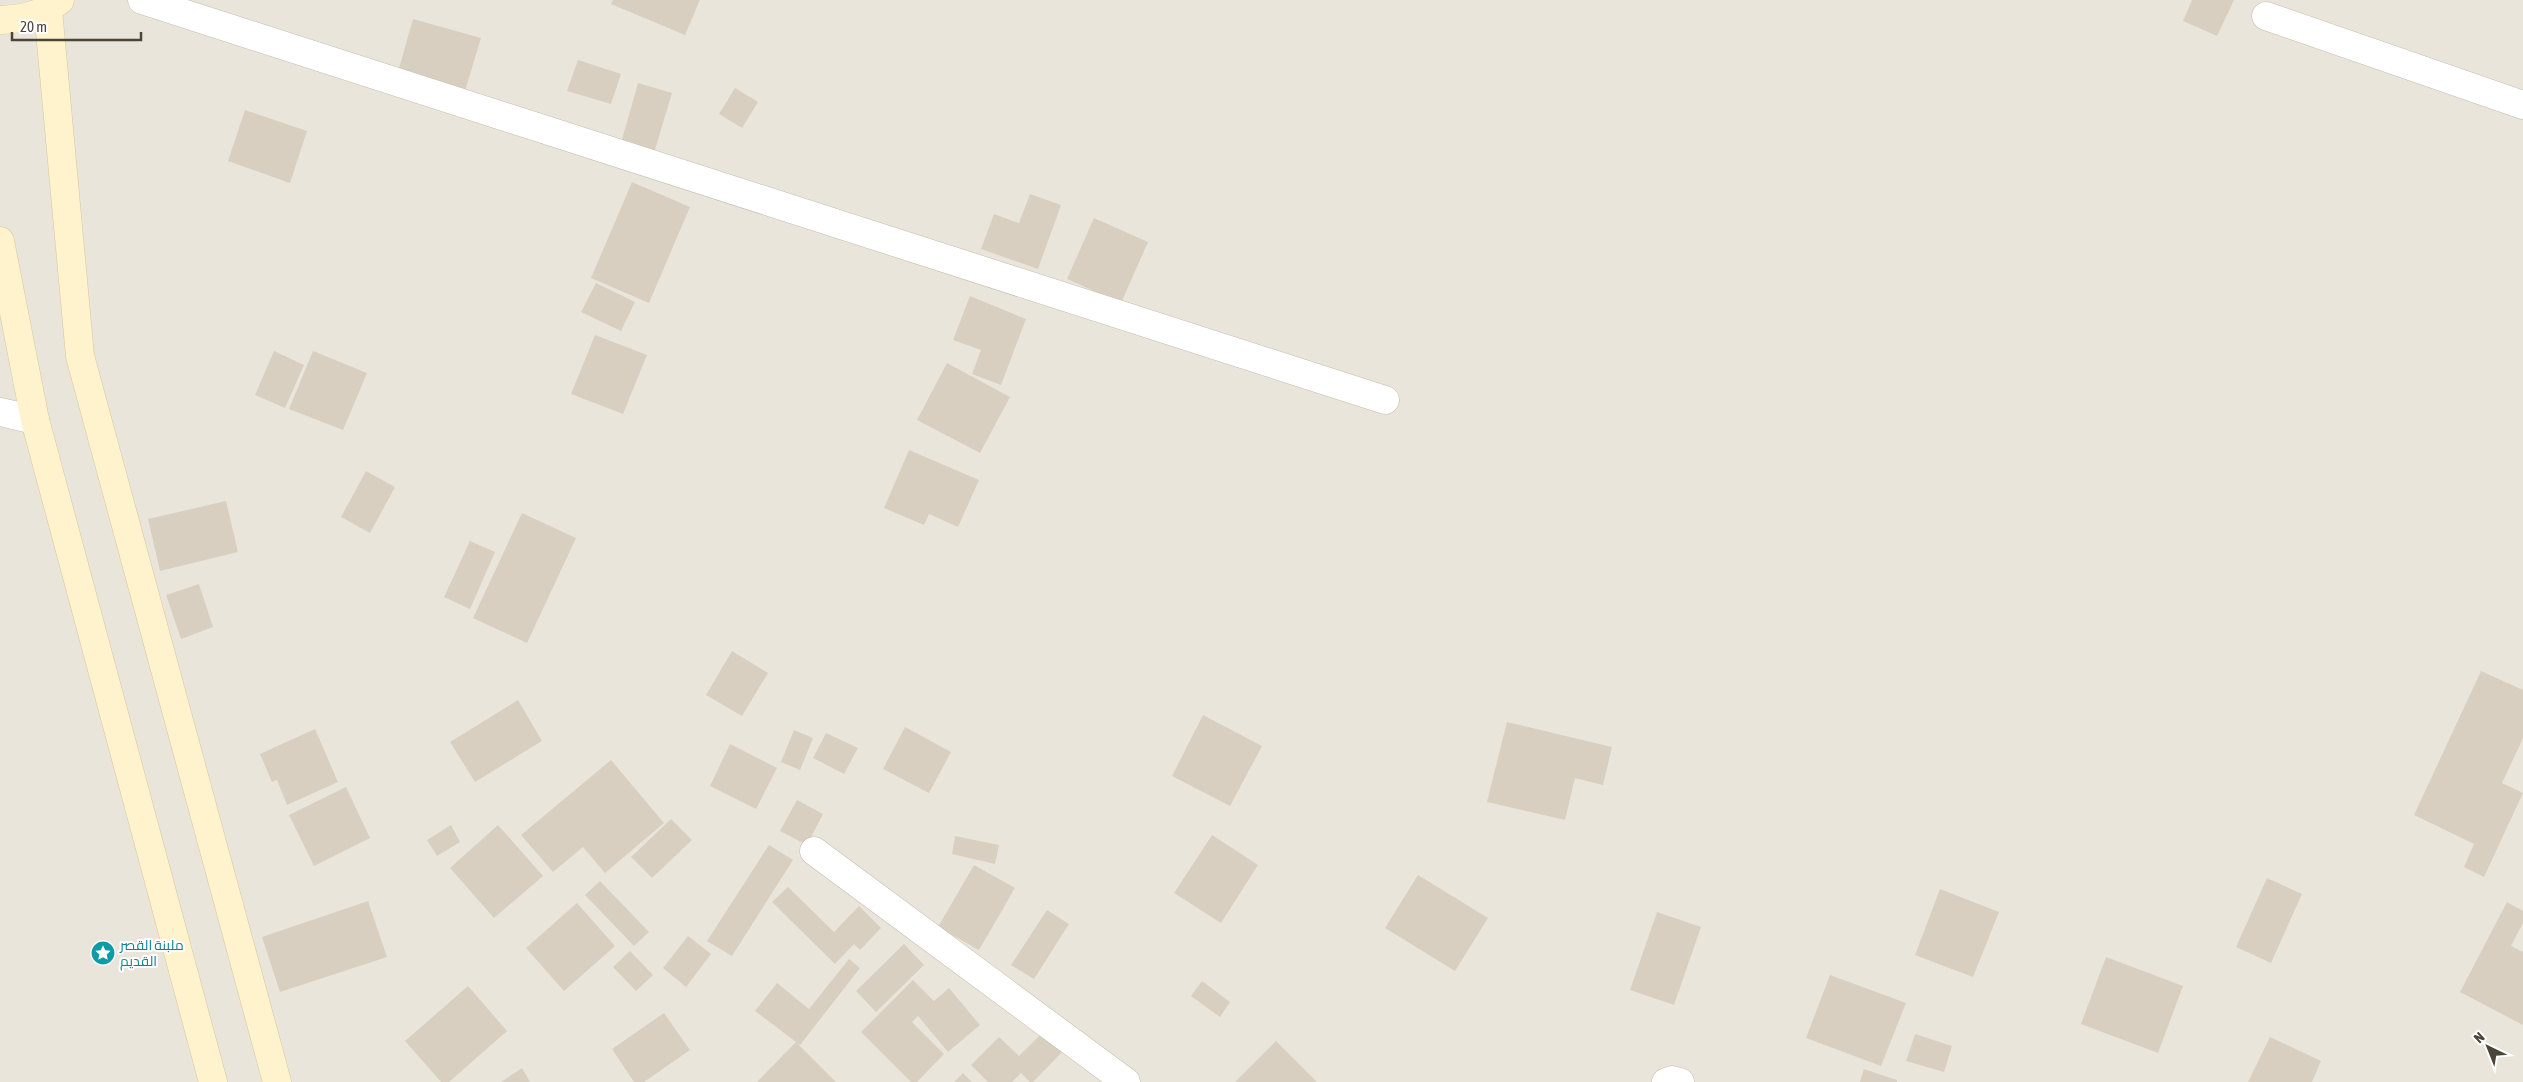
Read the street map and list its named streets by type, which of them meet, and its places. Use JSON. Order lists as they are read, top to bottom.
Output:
{
  "places": {
    "place": ["ملبنة القصر القديم"]
  },
  "scale_bar": "20 m",
  "north": "top left"
}
